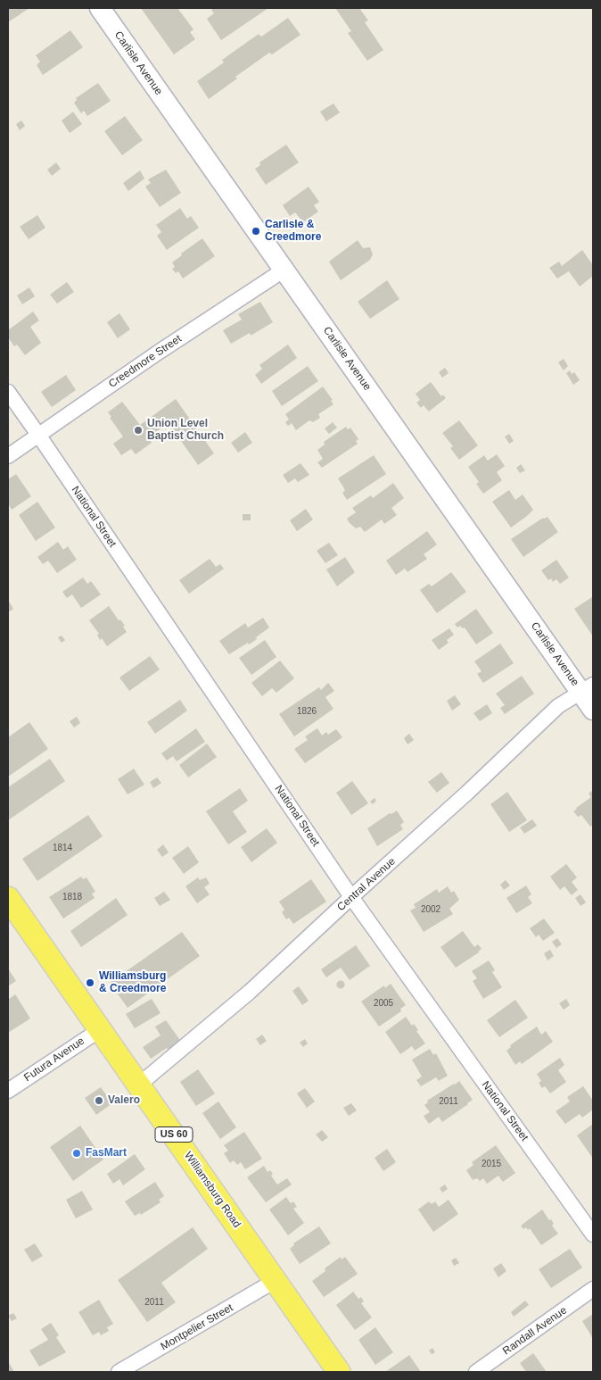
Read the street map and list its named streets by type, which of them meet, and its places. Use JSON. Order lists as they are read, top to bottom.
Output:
{
  "streets": {
    "main road": ["US 60", "Williamsburg Road"],
    "street": [
      "Carlisle Avenue",
      "Creedmore Street",
      "National Street",
      "Central Avenue",
      "Futura Avenue",
      "Montpelier Street",
      "Randall Avenue"
    ]
  },
  "crossings": [
    ["Carlisle Avenue", "Creedmore Street"],
    ["Carlisle Avenue", "Central Avenue"],
    ["Creedmore Street", "National Street"],
    ["National Street", "Central Avenue"],
    ["Central Avenue", "Williamsburg Road"],
    ["Futura Avenue", "Williamsburg Road"],
    ["Williamsburg Road", "Montpelier Street"]
  ],
  "places": [
    "Carlisle & Creedmore",
    "Union Level Baptist Church",
    "Williamsburg & Creedmore",
    "Valero",
    "FasMart"
  ],
  "house_numbers": [
    "1826",
    "1814",
    "1818",
    "2002",
    "2005",
    "2011",
    "2015",
    "2011"
  ]
}
